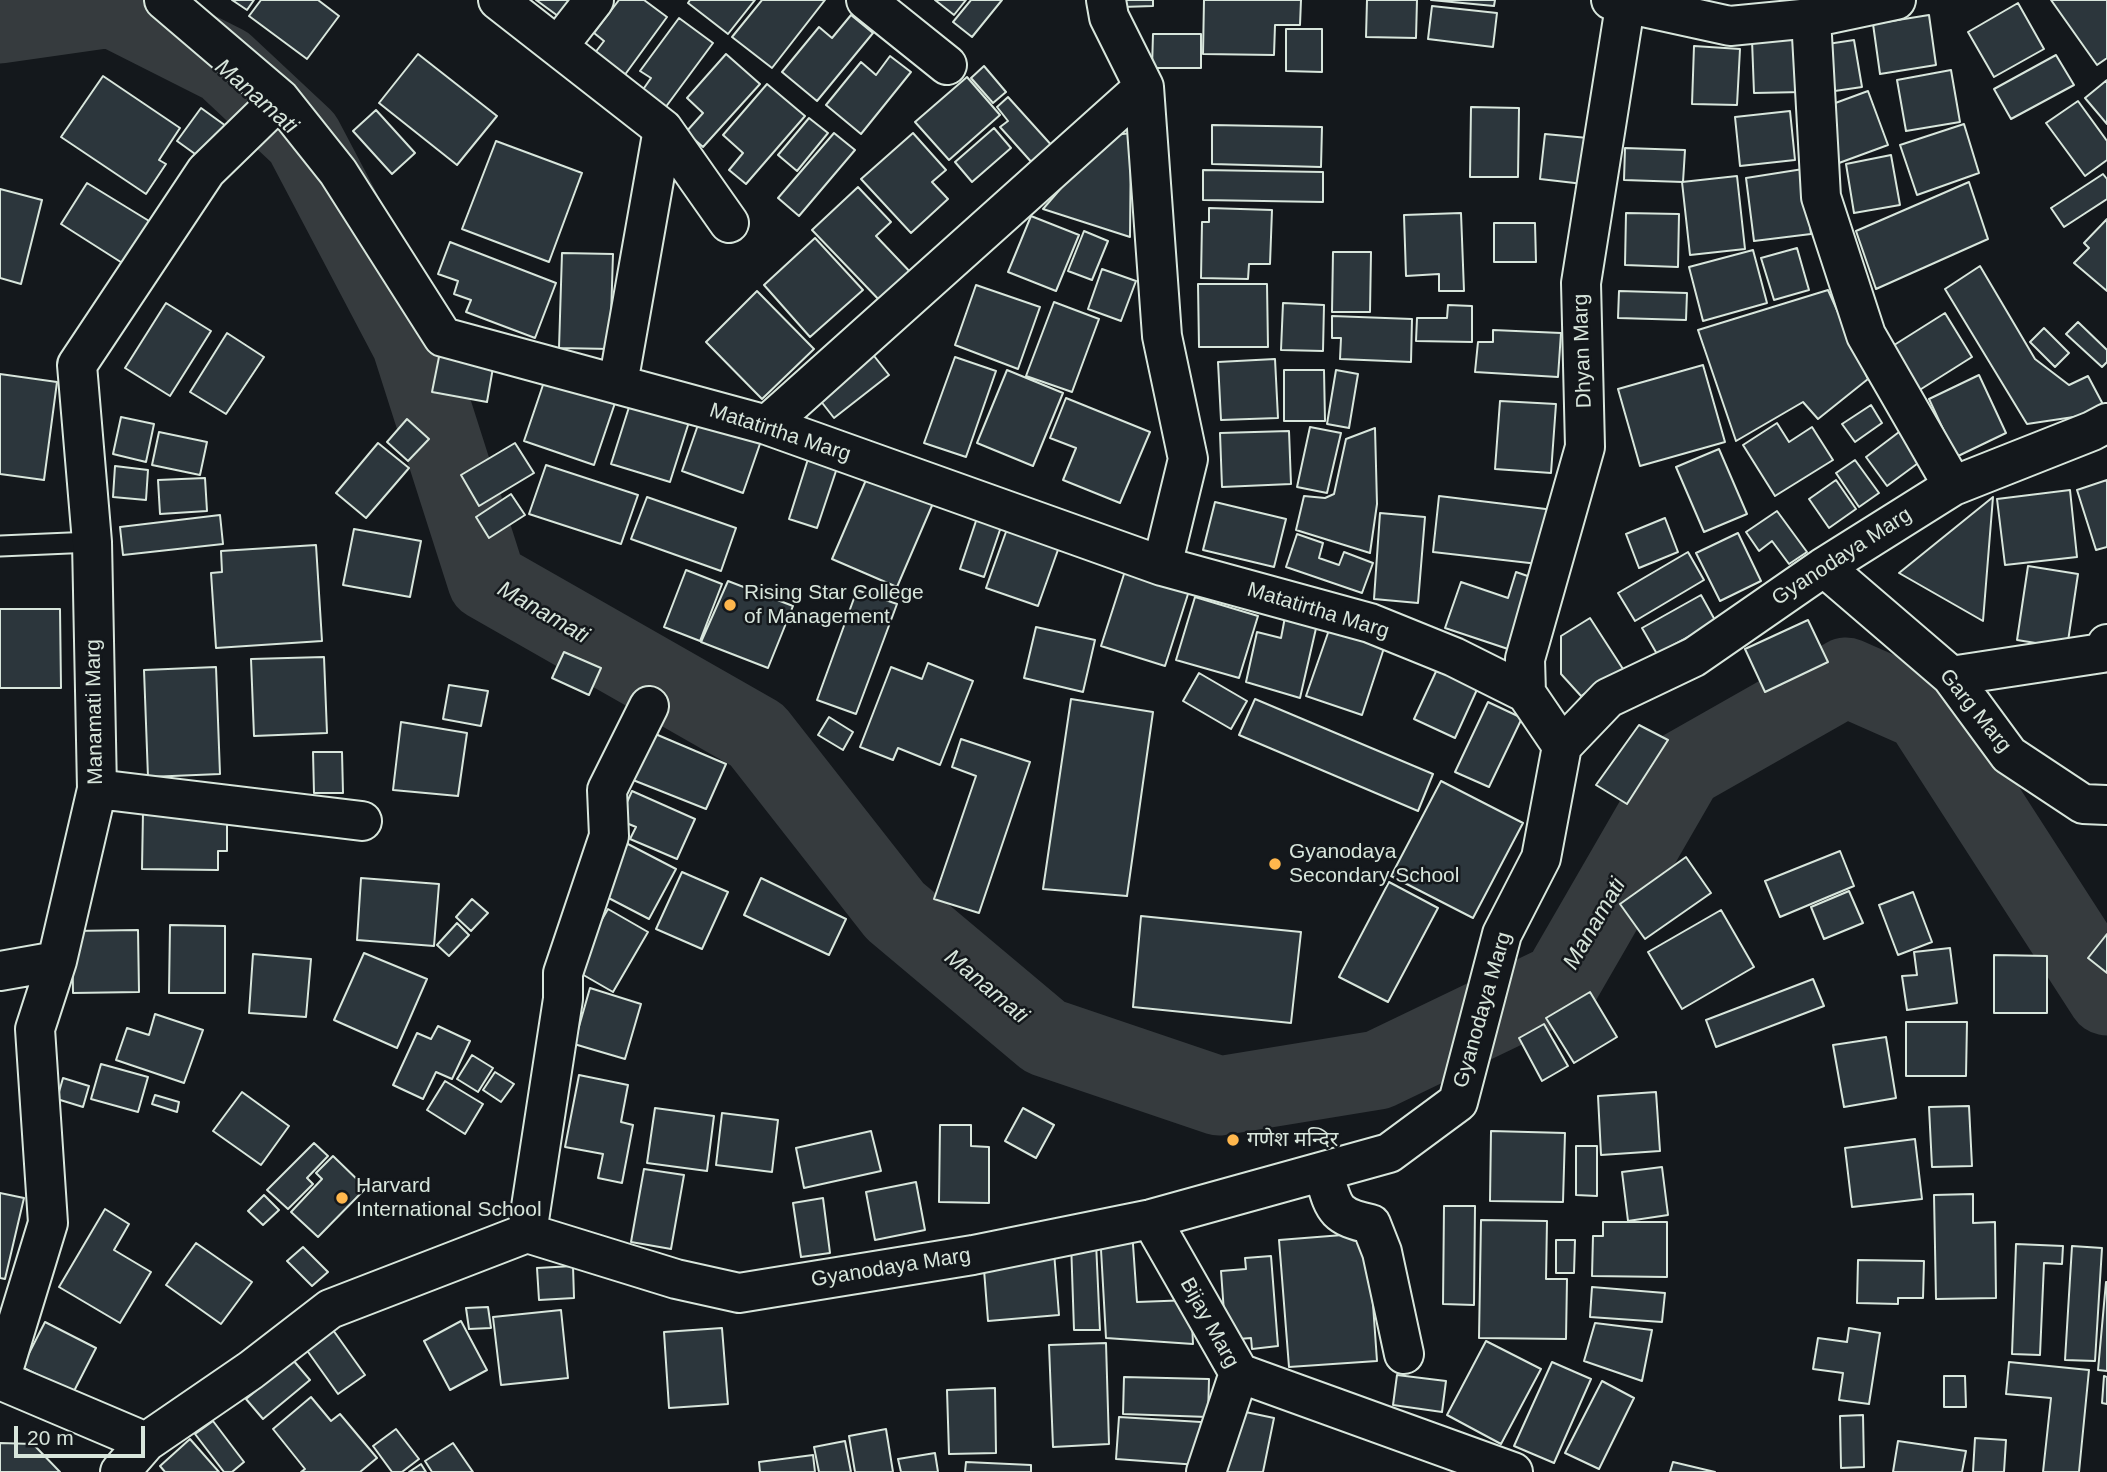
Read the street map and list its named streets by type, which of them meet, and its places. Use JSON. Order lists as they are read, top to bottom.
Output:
{
  "streets": {
    "street": [
      "Dhyan Marg",
      "Matatirtha Marg",
      "Gyanodaya Marg",
      "Garg Marg",
      "Manamati Marg",
      "Bijay Marg"
    ]
  },
  "crossings": [
    ["Dhyan Marg", "Matatirtha Marg"],
    ["Matatirtha Marg", "Manamati Marg"],
    ["Gyanodaya Marg", "Garg Marg"],
    ["Gyanodaya Marg", "Bijay Marg"]
  ],
  "water": ["Manamati"],
  "places": [
    "Rising Star College of Management",
    "Gyanodaya Secondary School",
    "गणेश मन्दिर",
    "Harvard International School"
  ],
  "scale_bar": "20 m"
}
